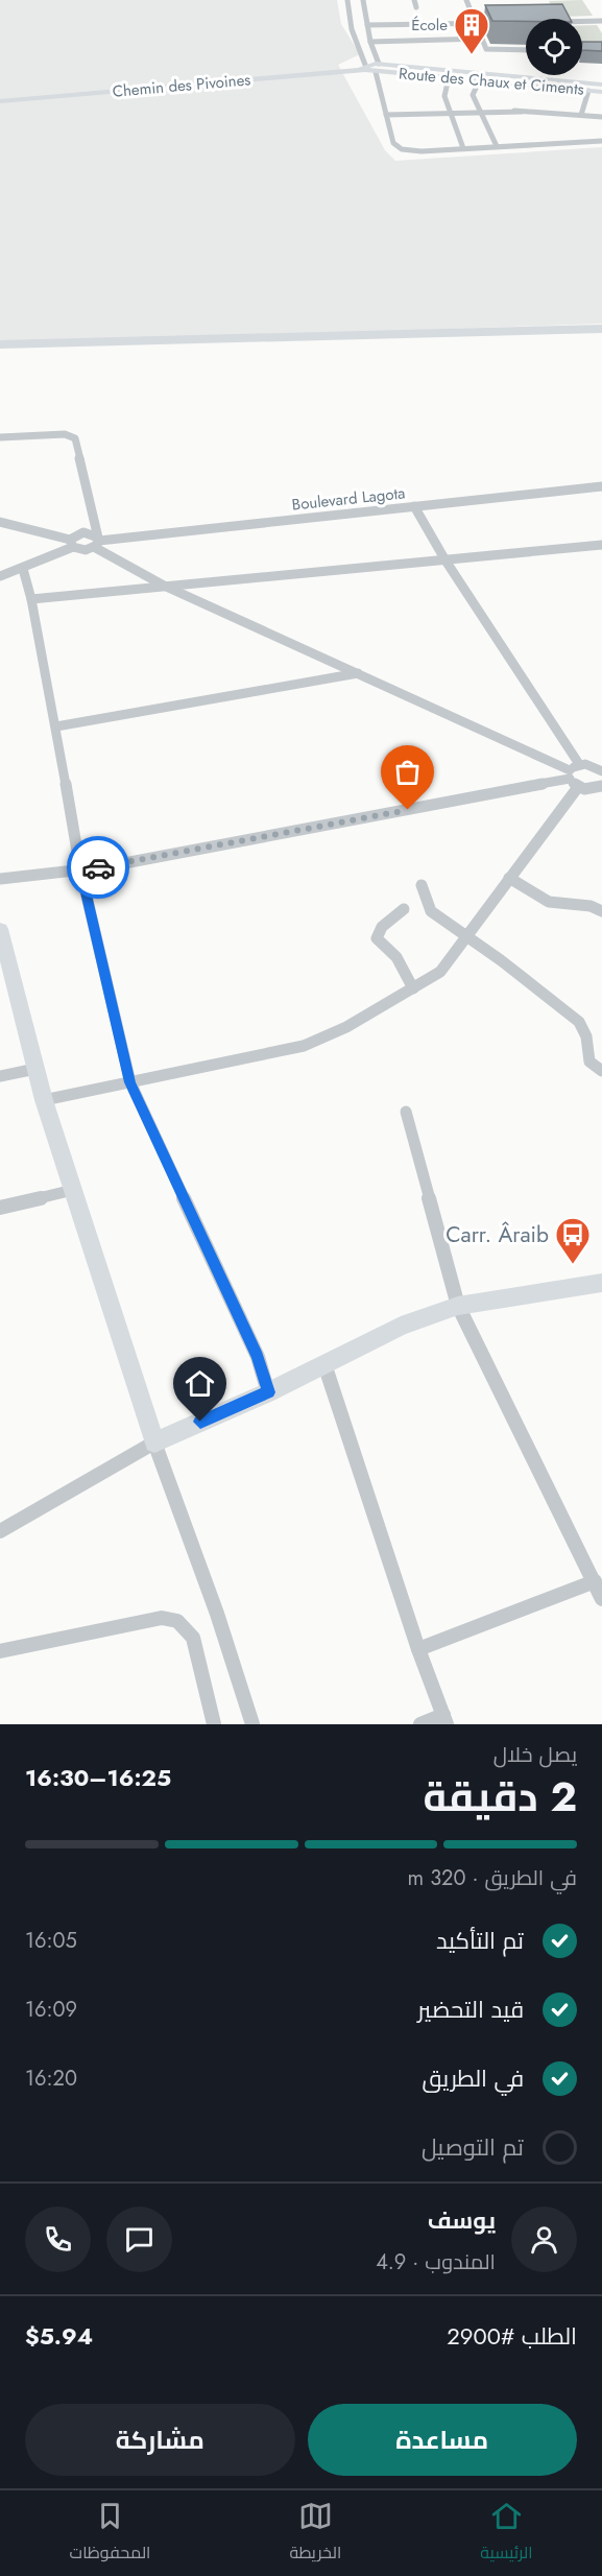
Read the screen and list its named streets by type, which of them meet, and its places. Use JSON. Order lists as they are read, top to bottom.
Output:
{
  "streets": {
    "street": ["Route des Chaux et Ciments", "Chemin des Pivoines", "Boulevard Lagota"]
  },
  "crossings": [
    ["Route des Chaux et Ciments", "Chemin des Pivoines"]
  ],
  "places": {
    "building": ["École"],
    "bus stop": ["Carr. Âraib"]
  },
  "page": {
    "heading": ["2 دقيقة", "يصل خلال", "16:25–16:30"],
    "panel": [
      "يوسف",
      "المندوب · 4.9",
      "الطلب #2900",
      "$5.94"
    ],
    "bar": "في الطريق · 320 m",
    "list": [
      ["تم التأكيد", "16:05"],
      ["قيد التحضير", "16:09"],
      ["في الطريق", "16:20"],
      "تم التوصيل"
    ],
    "buttons": ["مساعدة", "مشاركة"],
    "tabs": ["الرئيسية", "الخريطة", "المحفوظات"]
  }
}
